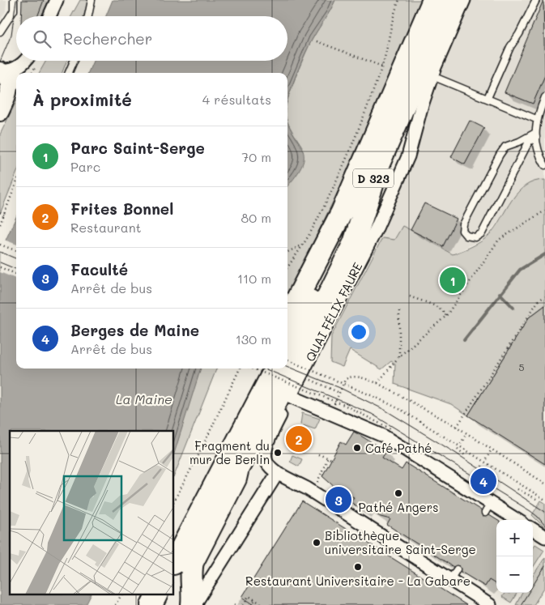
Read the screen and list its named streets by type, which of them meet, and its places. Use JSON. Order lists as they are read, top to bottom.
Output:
{
  "streets": {
    "highway": ["D 323"],
    "street": ["QUAI FÉLIX FAURE"]
  },
  "water": ["La Maine"],
  "places": [
    "Café Pathé",
    "Fragment du mur de Berlin",
    "Pathé Angers",
    "Bibliothèque universitaire Saint-Serge",
    "Restaurant Universitaire - La Gabare"
  ],
  "house_numbers": ["5"],
  "page": {
    "search": "Rechercher",
    "heading": ["À proximité", "4 résultats"],
    "list": [
      {
        "mark": "1",
        "name": "Parc Saint-Serge",
        "note": "Parc",
        "value": "70 m"
      },
      {
        "mark": "2",
        "name": "Frites Bonnel",
        "note": "Restaurant",
        "value": "80 m"
      },
      {
        "mark": "3",
        "name": "Faculté",
        "note": "Arrêt de bus",
        "value": "110 m"
      },
      {
        "mark": "4",
        "name": "Berges de Maine",
        "note": "Arrêt de bus",
        "value": "130 m"
      }
    ],
    "pins": [
      "1",
      "2",
      "4",
      "3"
    ],
    "map_buttons": ["+", "−"]
  }
}
